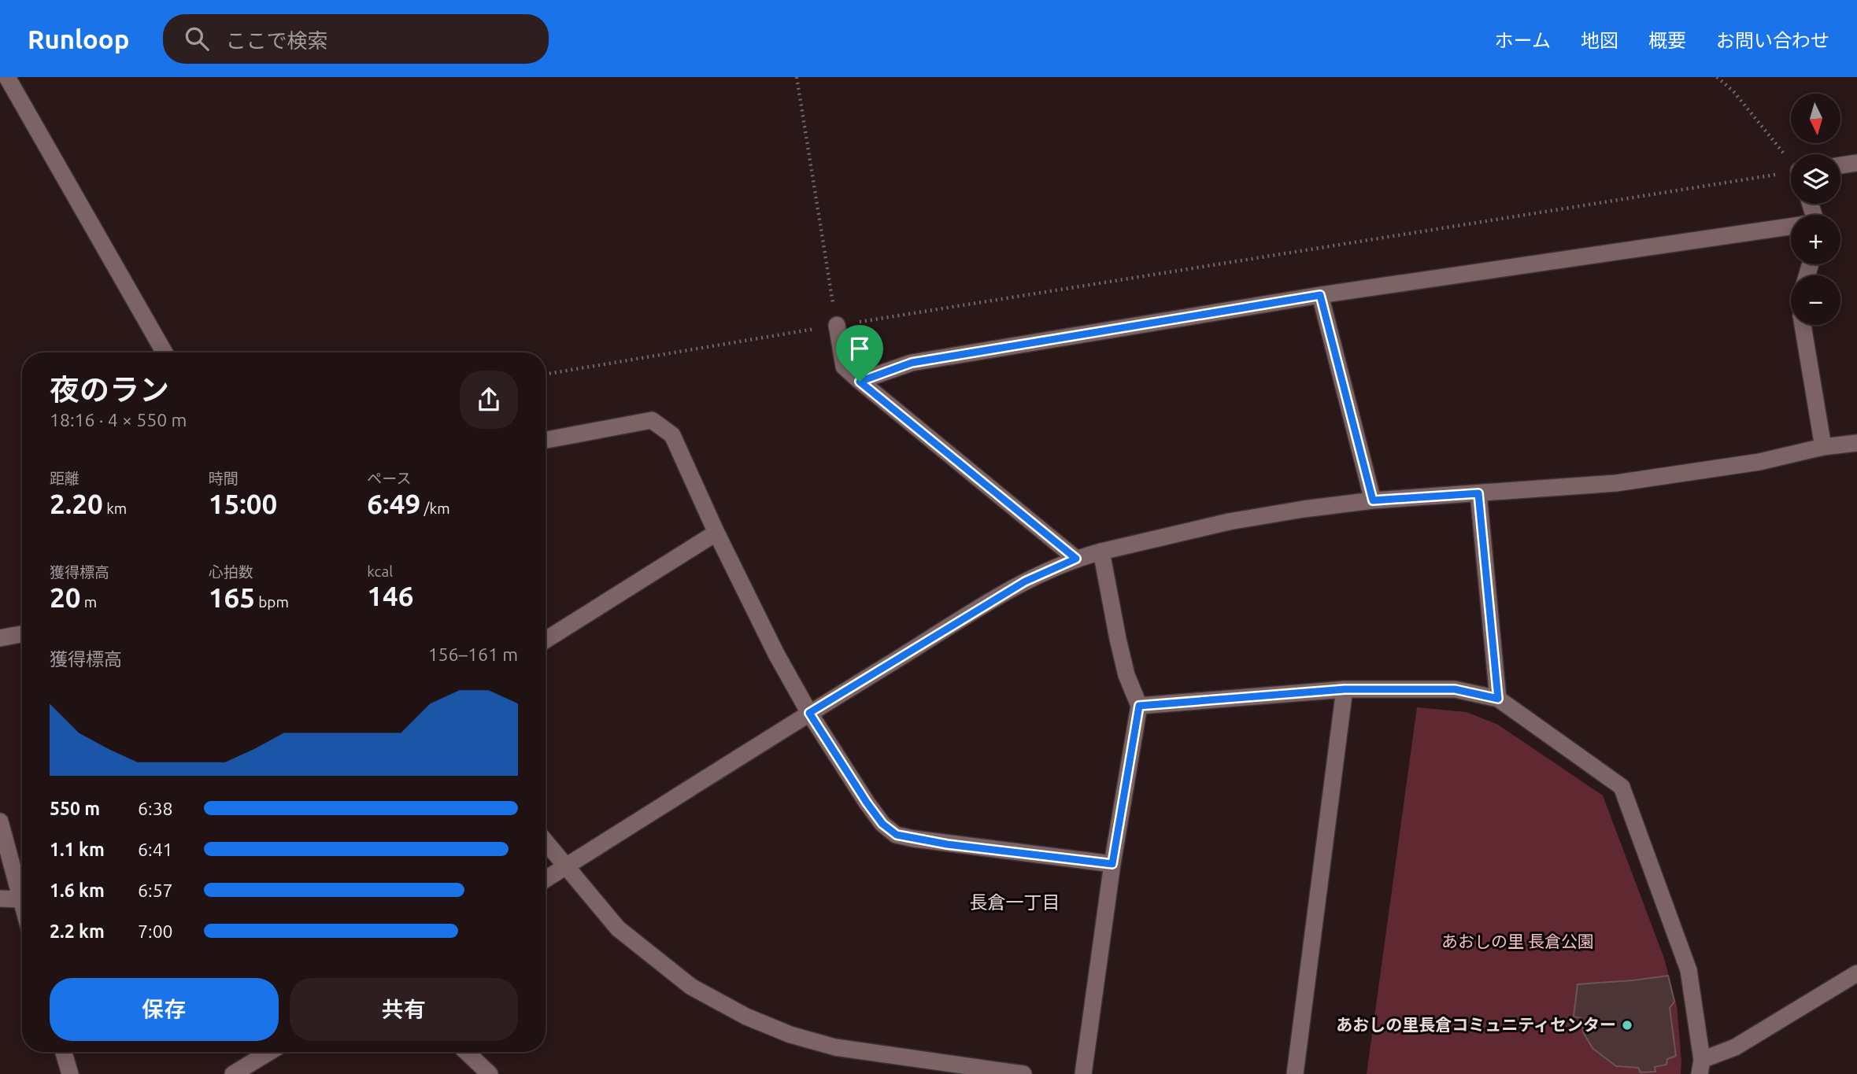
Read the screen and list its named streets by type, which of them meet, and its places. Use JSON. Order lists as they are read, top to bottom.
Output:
{
  "districts": ["長倉一丁目"],
  "parks": ["あおしの里 長倉公園"],
  "places": ["あおしの里長倉コミュニティセンター"],
  "north": "bottom",
  "page": {
    "header": "Runloop",
    "search": "ここで検索",
    "nav": [
      "ホーム",
      "地図",
      "概要",
      "お問い合わせ"
    ],
    "map_buttons": ["+", "−"],
    "heading": ["夜のラン", "18:16 · 4 × 550 m"],
    "stats": [
      ["距離", "2.20 km"],
      ["時間", "15:00"],
      ["ペース", "6:49 /km"],
      ["獲得標高", "20 m"],
      ["心拍数", "165 bpm"],
      ["kcal", "146"]
    ],
    "chart": ["獲得標高", "156–161 m"],
    "list": [
      {
        "name": "550 m",
        "note": "6:38"
      },
      {
        "name": "1.1 km",
        "note": "6:41"
      },
      {
        "name": "1.6 km",
        "note": "6:57"
      },
      {
        "name": "2.2 km",
        "note": "7:00"
      }
    ],
    "buttons": ["保存", "共有"]
  }
}
